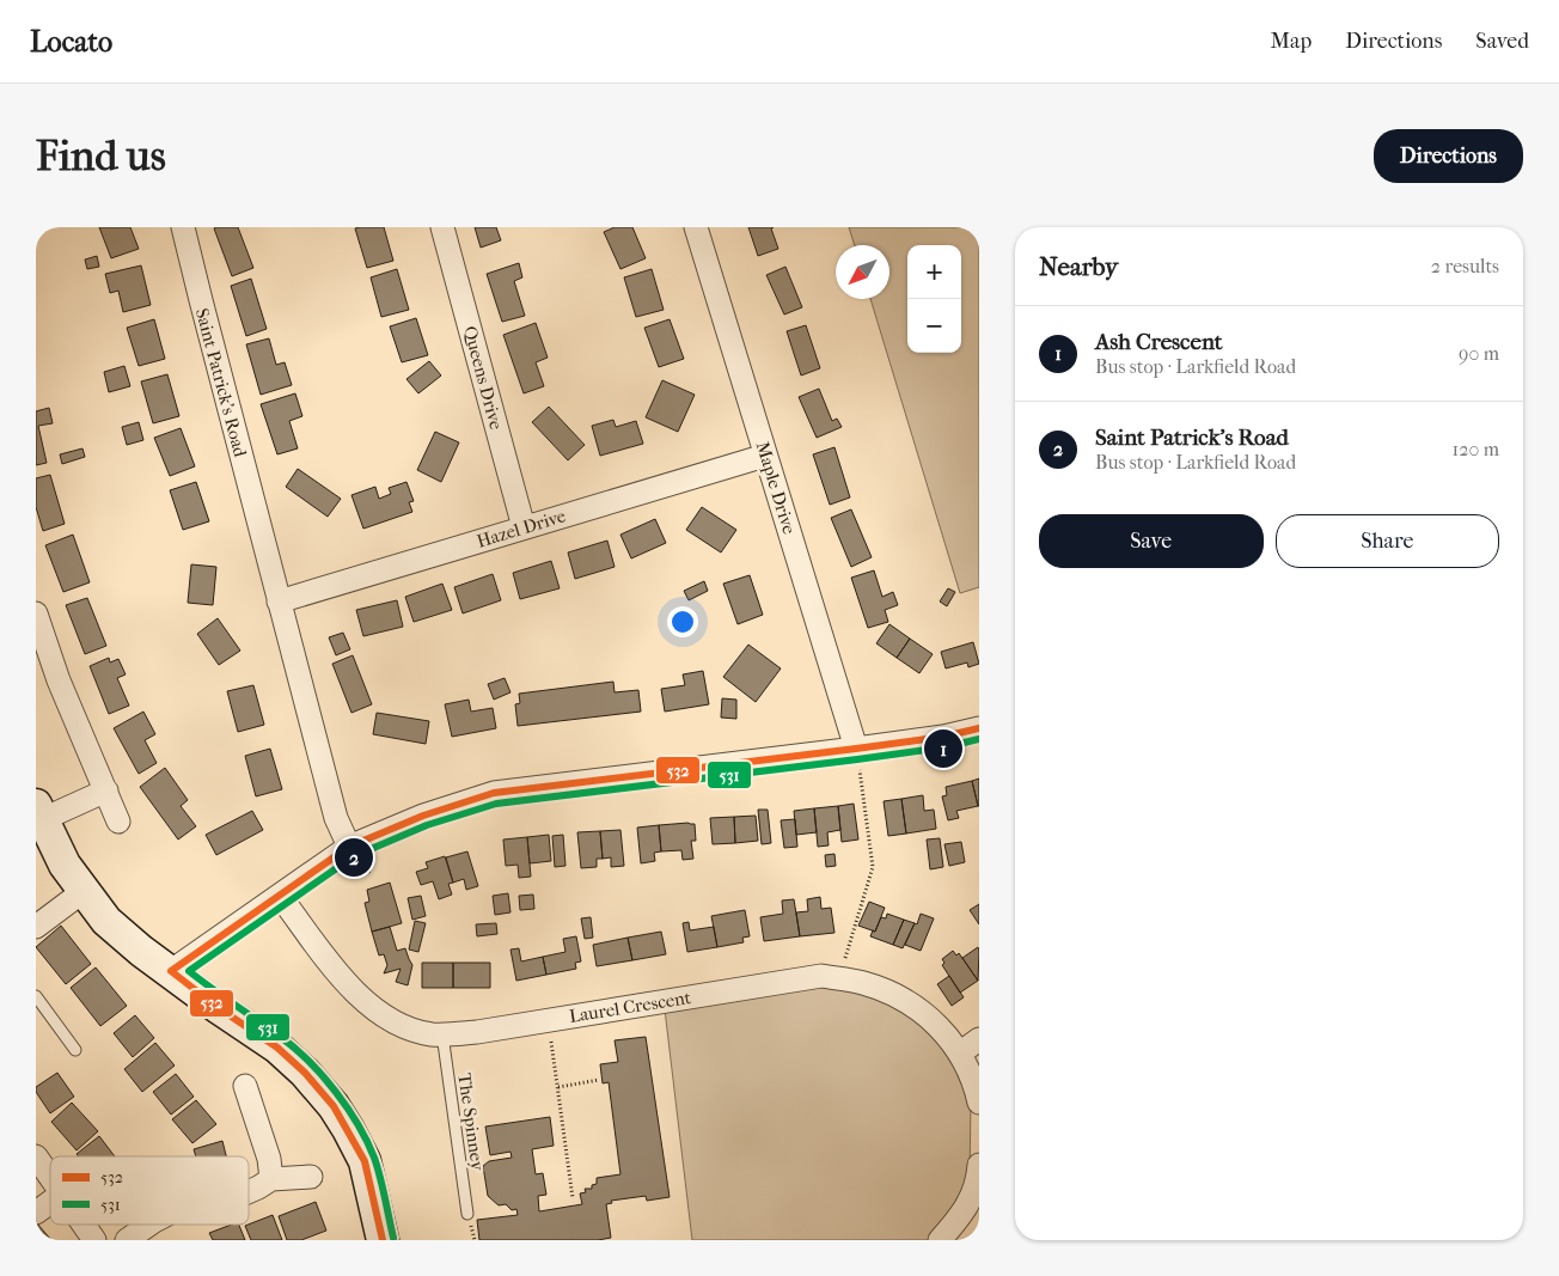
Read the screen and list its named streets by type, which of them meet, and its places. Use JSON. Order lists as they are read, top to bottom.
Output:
{
  "streets": {
    "street": [
      "Queens Drive",
      "Saint Patrick's Road",
      "Maple Drive",
      "Hazel Drive",
      "Laurel Crescent"
    ],
    "lane": ["The Spinney"]
  },
  "crossings": [
    ["Queens Drive", "Hazel Drive"],
    ["Saint Patrick's Road", "Hazel Drive"],
    ["Maple Drive", "Hazel Drive"],
    ["Laurel Crescent", "The Spinney"]
  ],
  "lines": ["transit line 532", "transit line 531"],
  "legend": ["532", "531"],
  "north": "bottom left",
  "page": {
    "header": "Locato",
    "nav": ["Map", "Directions", "Saved"],
    "buttons": [
      "Directions",
      ["Save", "Share"]
    ],
    "title": "Find us",
    "heading": ["Nearby", "2 results"],
    "map_buttons": ["+", "−"],
    "list": [
      {
        "mark": "1",
        "name": "Ash Crescent",
        "note": "Bus stop · Larkfield Road",
        "value": "90 m"
      },
      {
        "mark": "2",
        "name": "Saint Patrick's Road",
        "note": "Bus stop · Larkfield Road",
        "value": "120 m"
      }
    ],
    "pins": ["1", "2"]
  }
}
